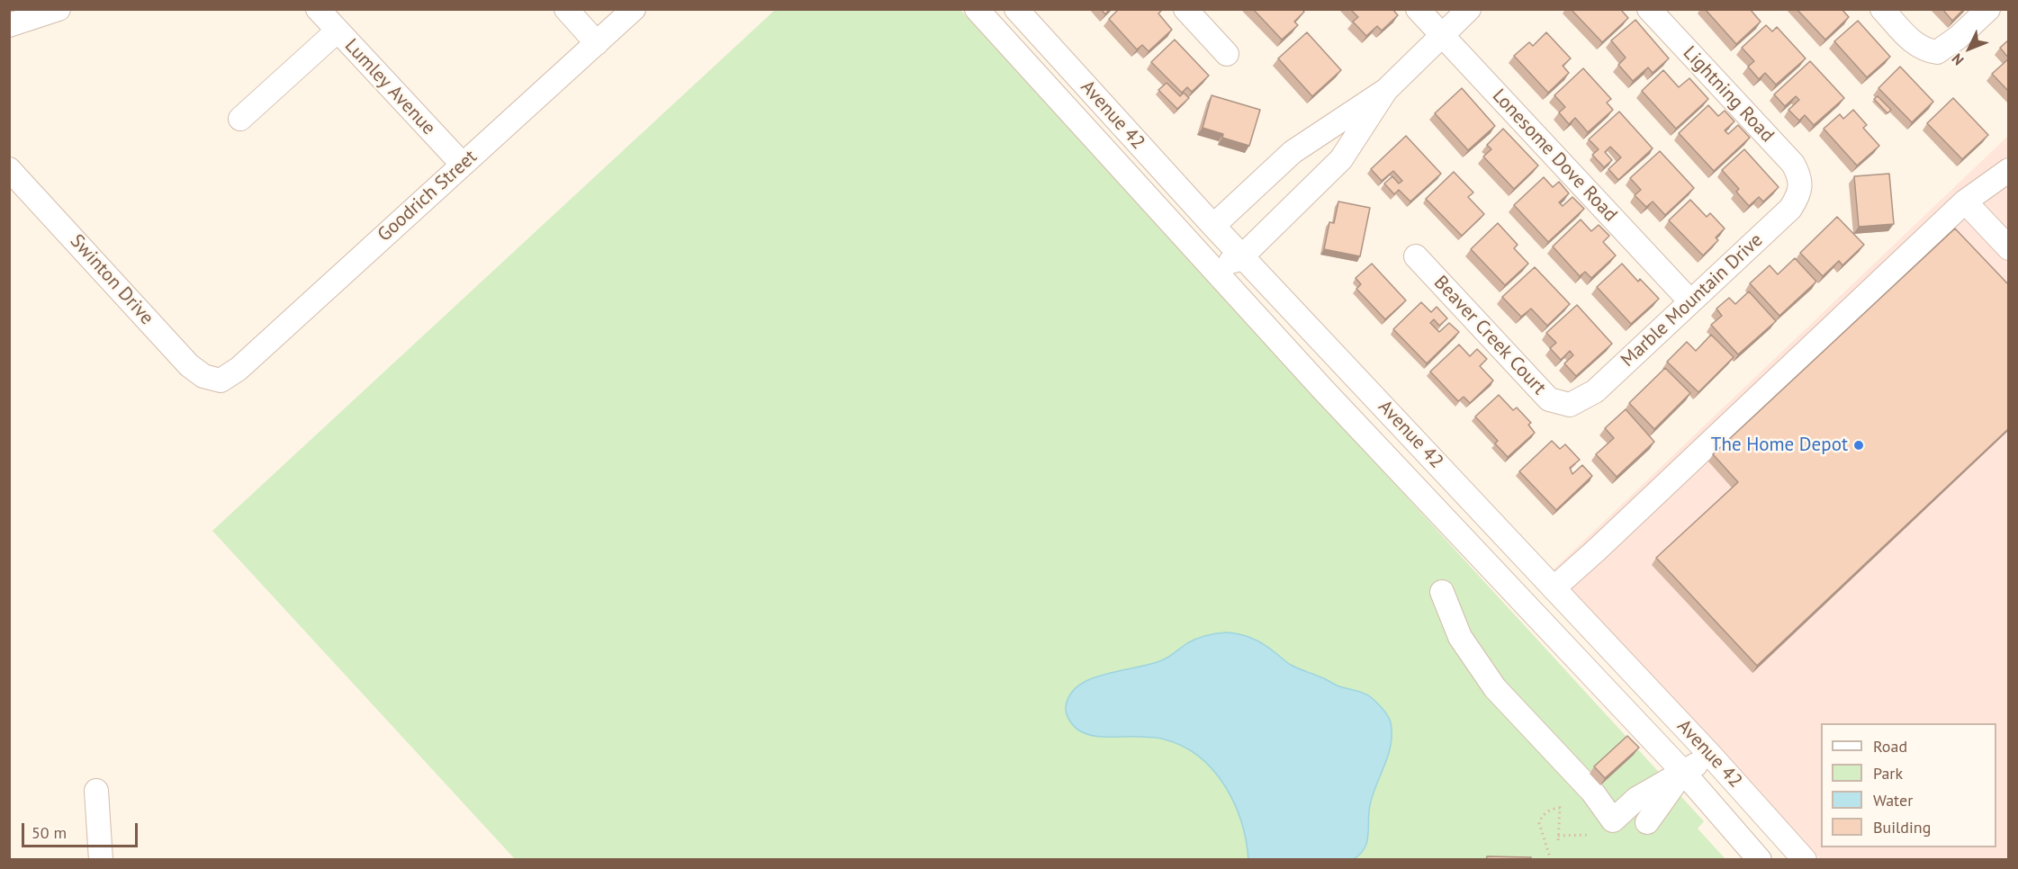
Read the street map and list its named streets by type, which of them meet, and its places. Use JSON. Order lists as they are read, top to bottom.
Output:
{
  "streets": {
    "street": [
      "Lumley Avenue",
      "Lightning Road",
      "Avenue 42",
      "Lonesome Dove Road",
      "Goodrich Street",
      "Swinton Drive",
      "Marble Mountain Drive",
      "Beaver Creek Court"
    ]
  },
  "crossings": [
    ["Lumley Avenue", "Goodrich Street"],
    ["Lightning Road", "Marble Mountain Drive"],
    ["Lonesome Dove Road", "Marble Mountain Drive"],
    ["Goodrich Street", "Swinton Drive"],
    ["Marble Mountain Drive", "Beaver Creek Court"]
  ],
  "places": ["The Home Depot"],
  "legend": [
    "Road",
    "Park",
    "Water",
    "Building"
  ],
  "scale_bar": "50 m",
  "north": "bottom left"
}
